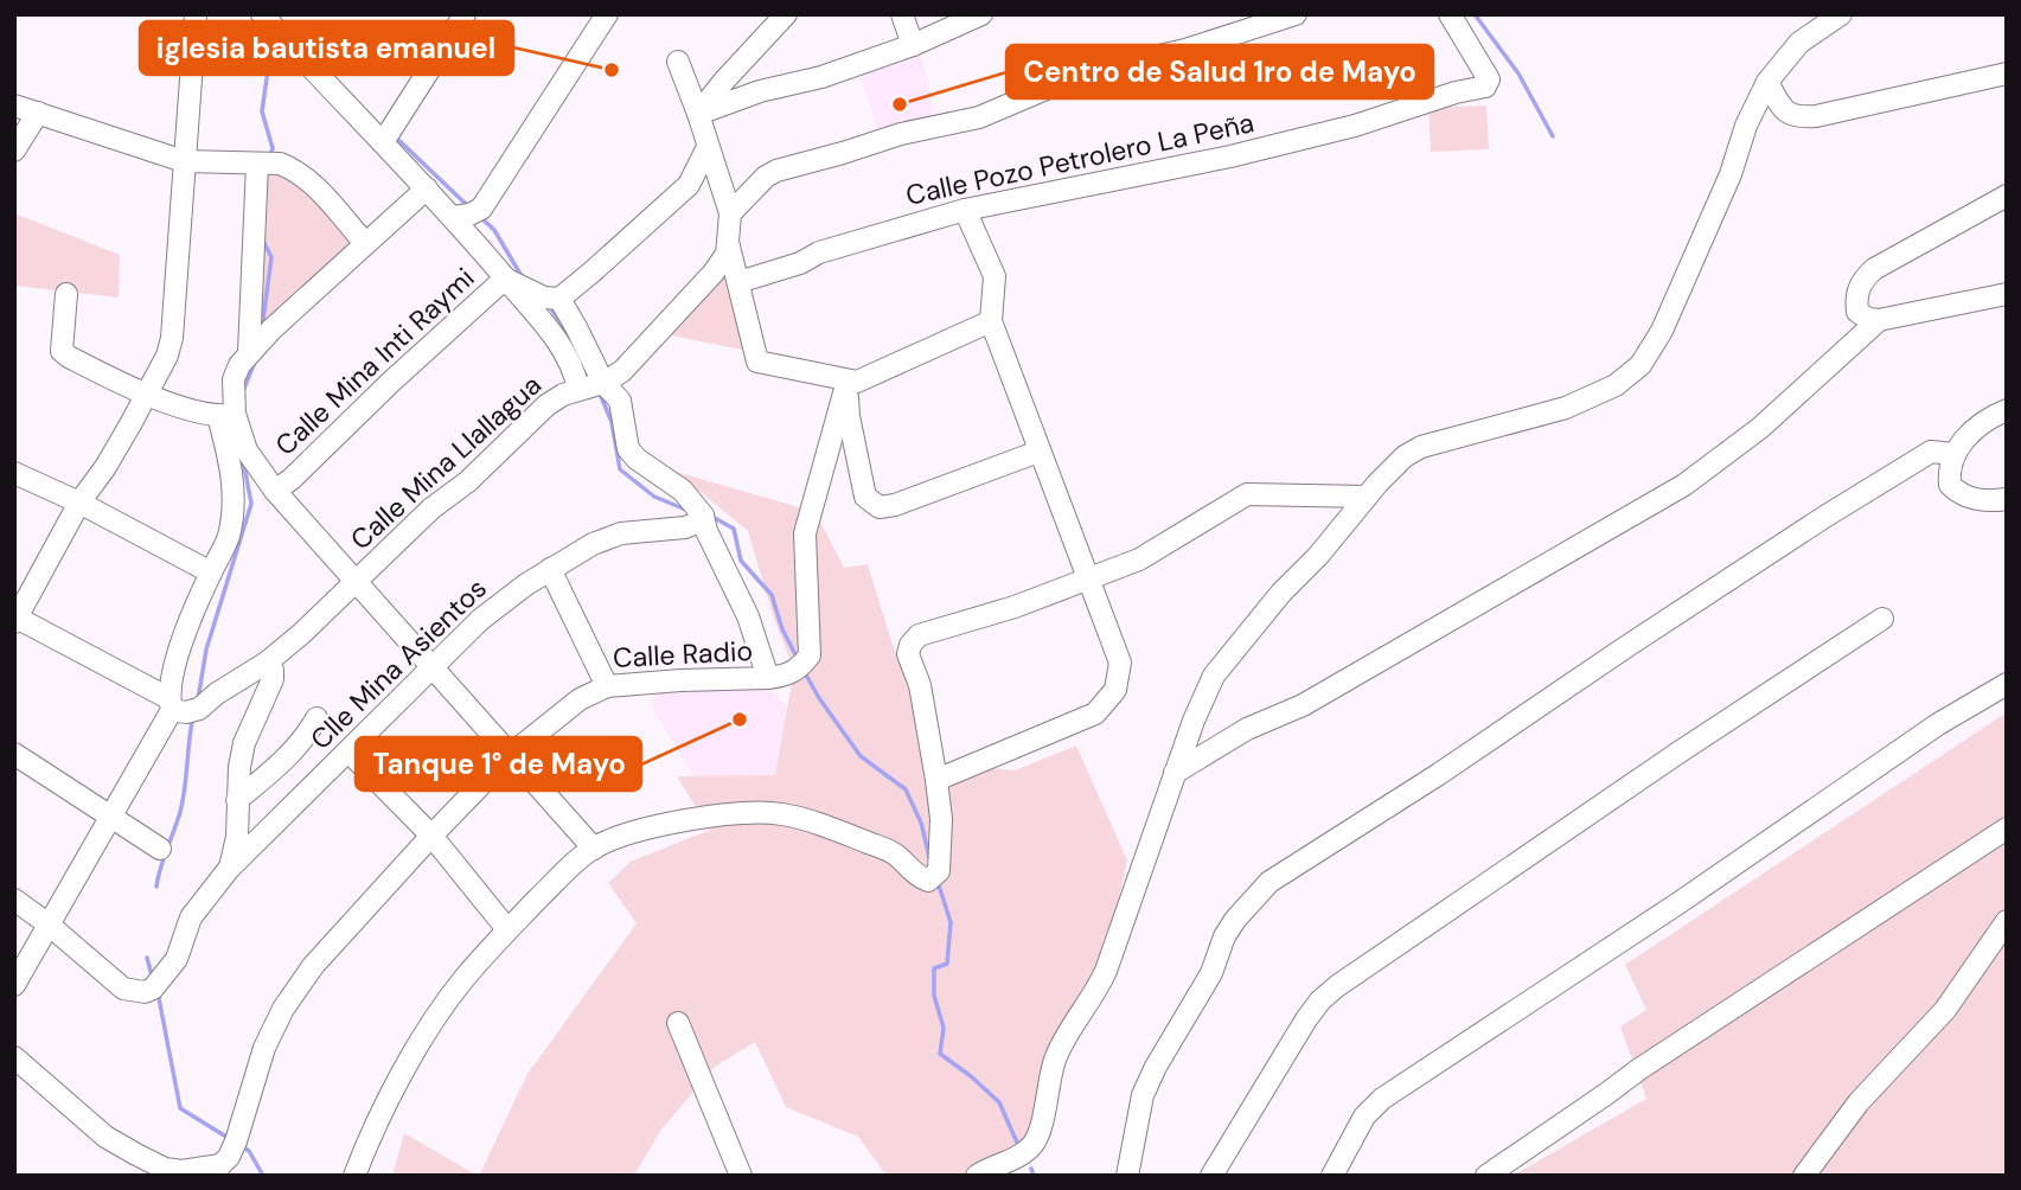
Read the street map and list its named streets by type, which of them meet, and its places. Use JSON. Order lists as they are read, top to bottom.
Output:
{
  "streets": {
    "street": [
      "Calle Pozo Petrolero La Peña",
      "Calle Mina Inti Raymi",
      "Calle Mina Llallagua",
      "Calle Radio",
      "Clle Mina Asientos"
    ]
  },
  "crossings": [
    ["Calle Radio", "Clle Mina Asientos"]
  ],
  "places": ["iglesia bautista emanuel", "Centro de Salud 1ro de Mayo", "Tanque 1° de Mayo"]
}
